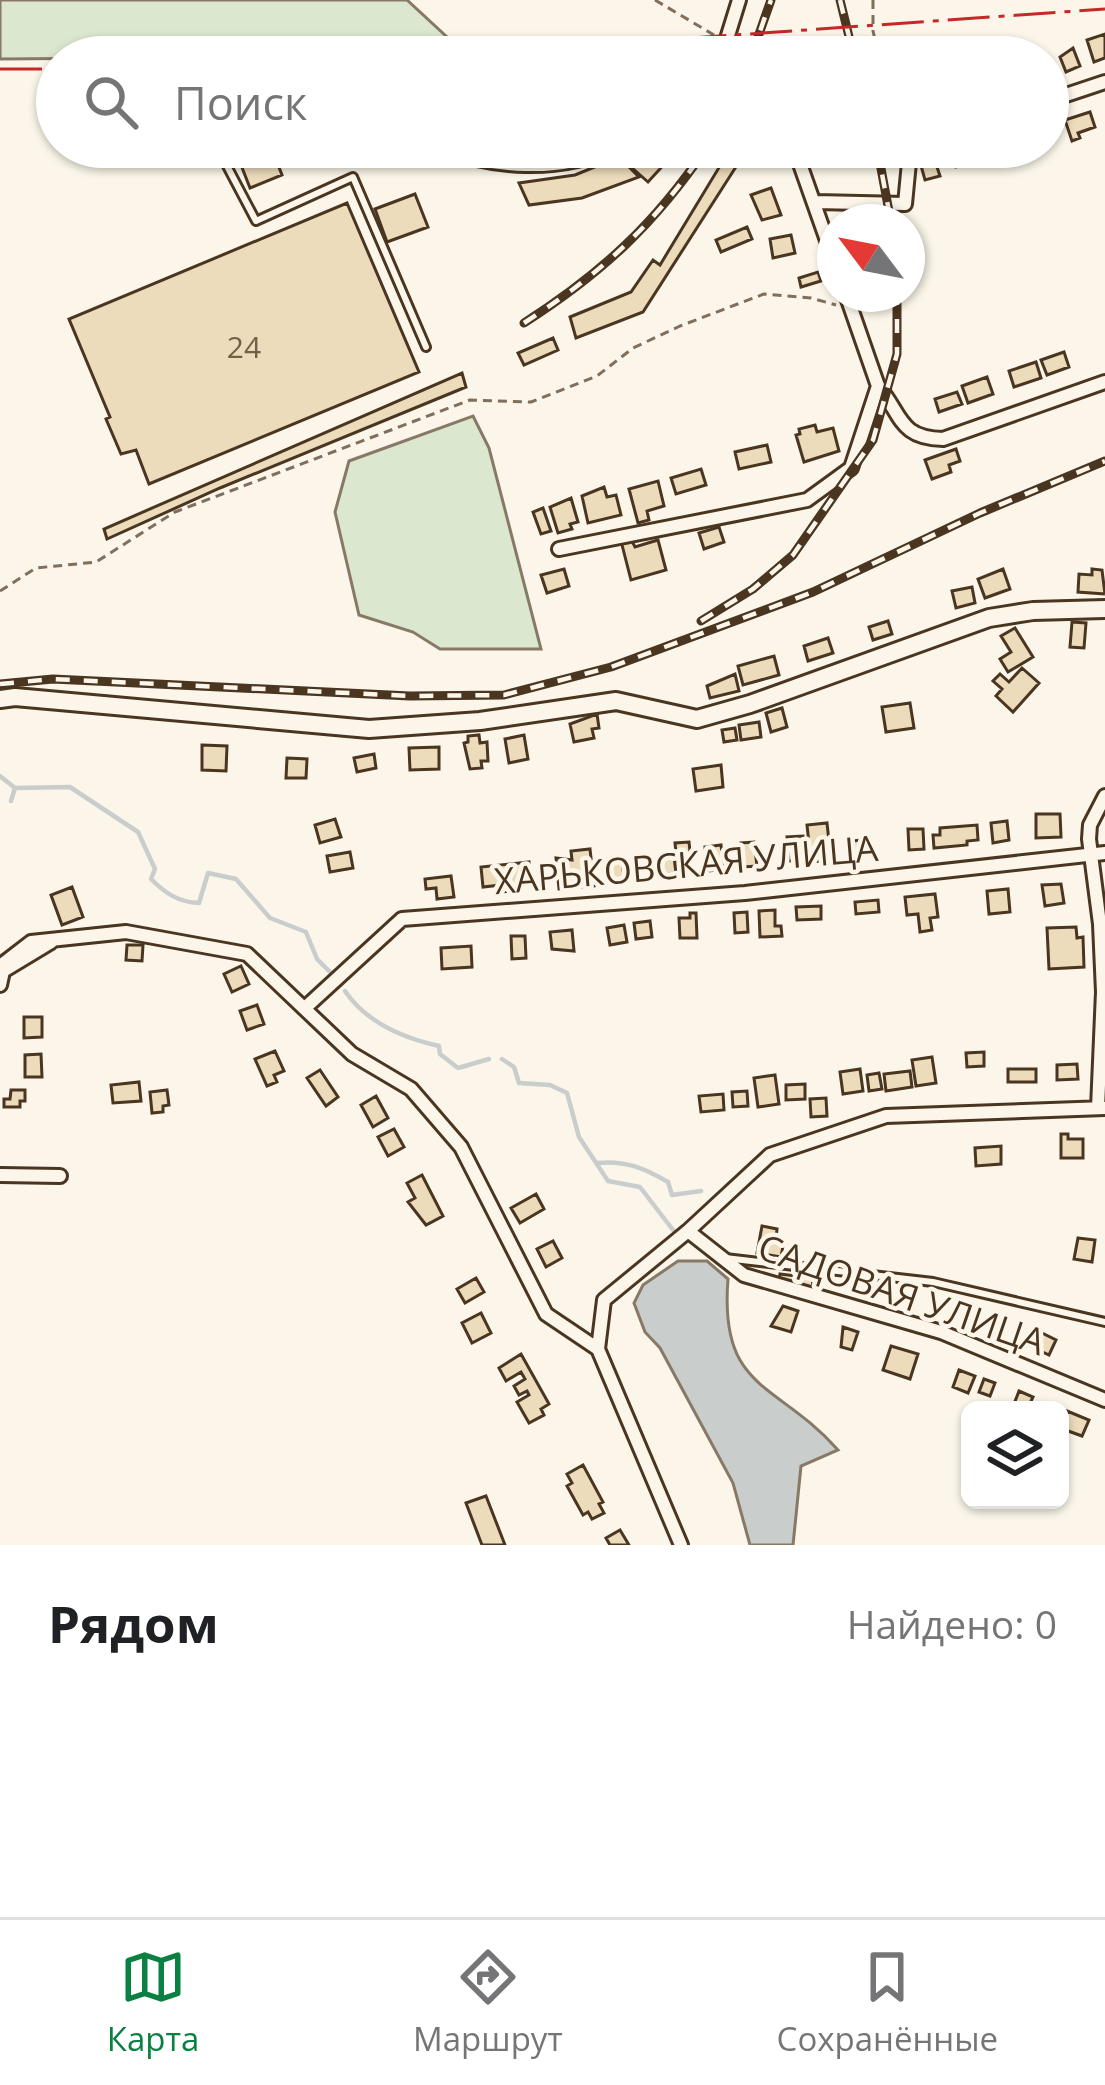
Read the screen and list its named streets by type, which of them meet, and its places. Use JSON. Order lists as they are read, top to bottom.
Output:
{
  "streets": {
    "street": ["ХАРЬКОВСКАЯ УЛИЦА", "САДОВАЯ УЛИЦА"]
  },
  "house_numbers": ["24"],
  "north": "top left",
  "page": {
    "search": "Поиск",
    "heading": ["Рядом", "Найдено: 0"],
    "nav": ["Карта", "Маршрут", "Сохранённые"]
  }
}
